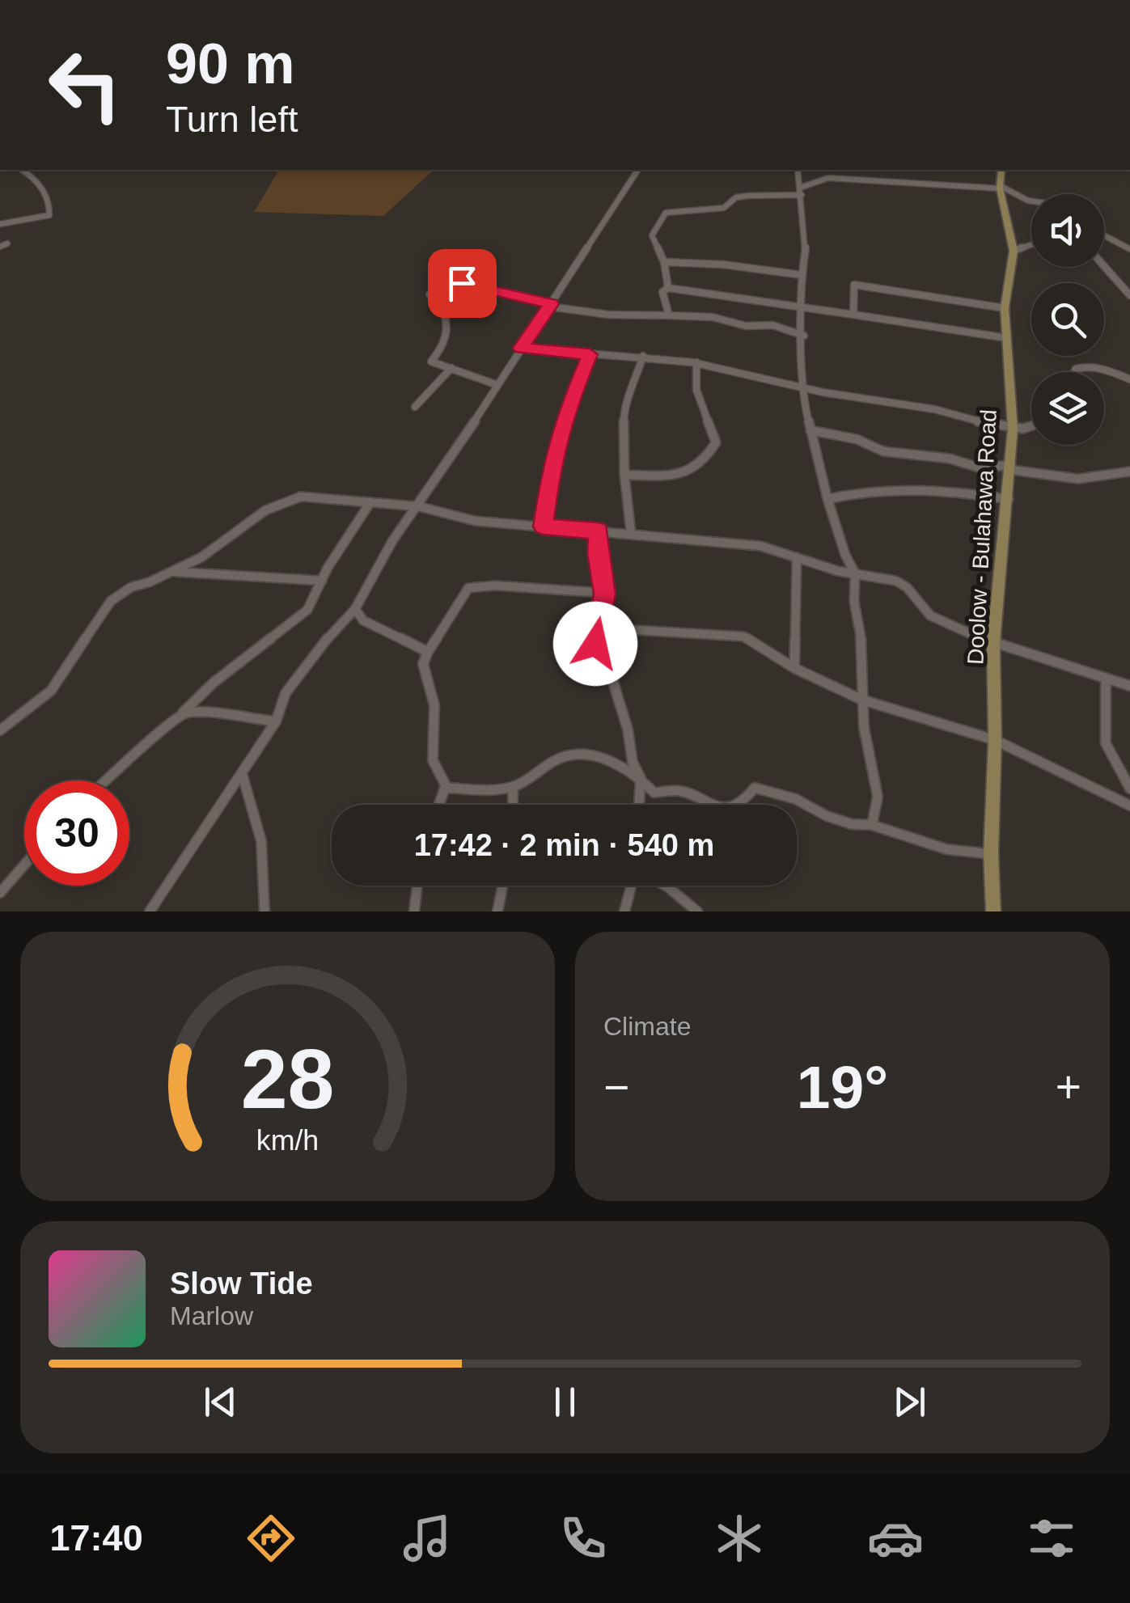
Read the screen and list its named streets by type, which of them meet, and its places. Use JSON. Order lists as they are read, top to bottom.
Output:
{
  "streets": {
    "main road": ["Doolow - Bulahawa Road"]
  },
  "page": {
    "turn": ["90 m", "Turn left"],
    "limit": "30",
    "trip": "17:42 · 2 min · 540 m",
    "tile": "Climate",
    "heat": ["−", "19°", "+"],
    "song": ["Slow Tide", "Marlow"],
    "tabs": "17:40",
    "gauge": ["28", "km/h"]
  }
}
